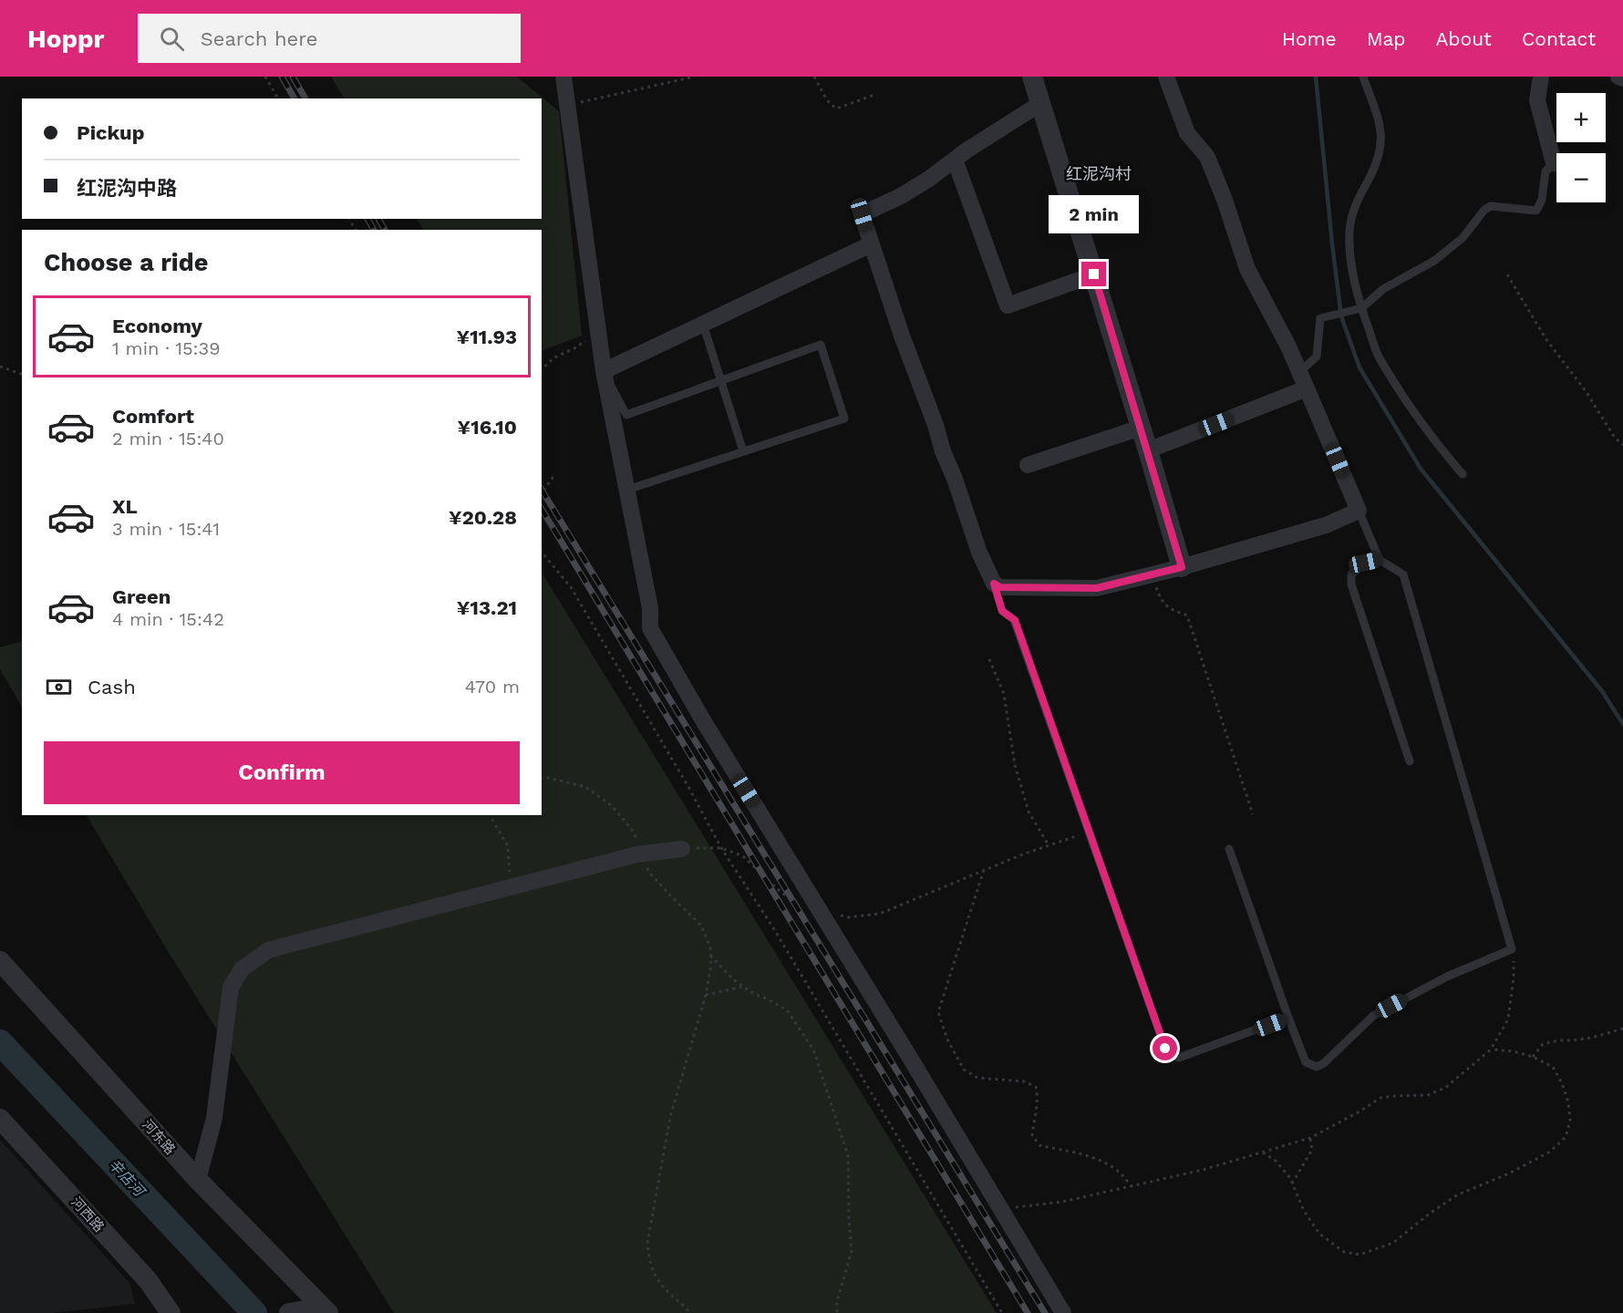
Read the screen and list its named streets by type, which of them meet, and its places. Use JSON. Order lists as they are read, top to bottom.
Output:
{
  "streets": {
    "street": ["河东路", "河西路"]
  },
  "districts": ["红泥沟村"],
  "water": ["辛店河"],
  "page": {
    "header": "Hoppr",
    "search": "Search here",
    "nav": [
      "Home",
      "Map",
      "About",
      "Contact"
    ],
    "map_buttons": ["+", "−"],
    "banner": ["Pickup", "红泥沟中路"],
    "bubble": "2 min",
    "heading": "Choose a ride",
    "list": [
      {
        "name": "Economy",
        "note": "1 min · 15:39",
        "value": "¥11.93"
      },
      {
        "name": "Comfort",
        "note": "2 min · 15:40",
        "value": "¥16.10"
      },
      {
        "name": "XL",
        "note": "3 min · 15:41",
        "value": "¥20.28"
      },
      {
        "name": "Green",
        "note": "4 min · 15:42",
        "value": "¥13.21"
      }
    ],
    "pay": ["Cash", "470 m"],
    "buttons": "Confirm"
  }
}
